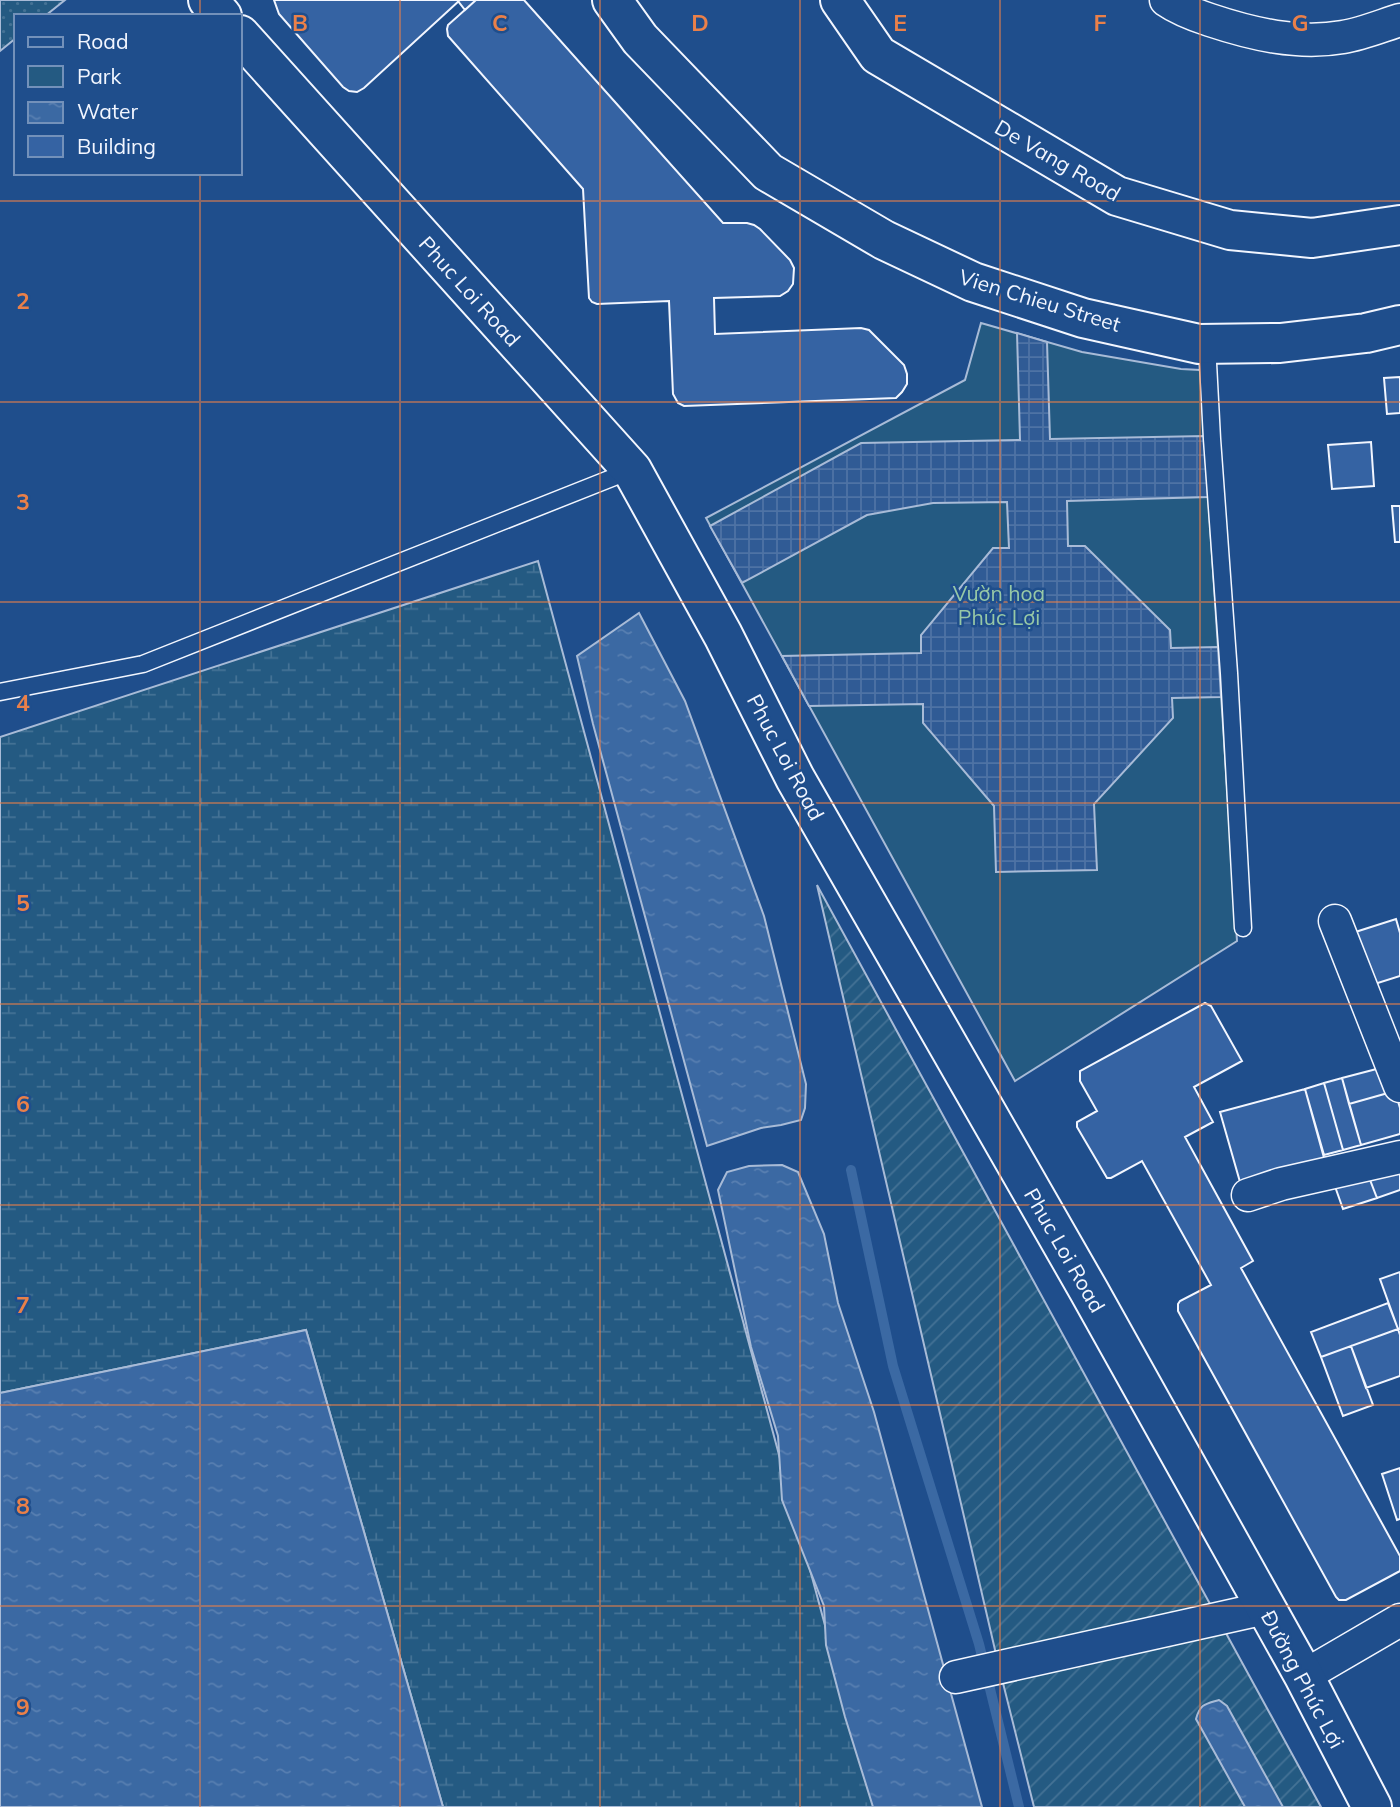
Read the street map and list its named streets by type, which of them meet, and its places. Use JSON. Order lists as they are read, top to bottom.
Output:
{
  "streets": {
    "street": [
      "De Vang Road",
      "Phuc Loi Road",
      "Vien Chieu Street",
      "Đường Phúc Lợi"
    ]
  },
  "crossings": [
    ["Phuc Loi Road", "Đường Phúc Lợi"]
  ],
  "parks": ["Vườn hoa Phúc Lợi"],
  "legend": [
    "Road",
    "Park",
    "Water",
    "Building"
  ],
  "grid": {
    "columns": [
      "B",
      "C",
      "D",
      "E",
      "F",
      "G"
    ],
    "rows": [
      "2",
      "3",
      "4",
      "5",
      "6",
      "7",
      "8",
      "9"
    ]
  }
}
